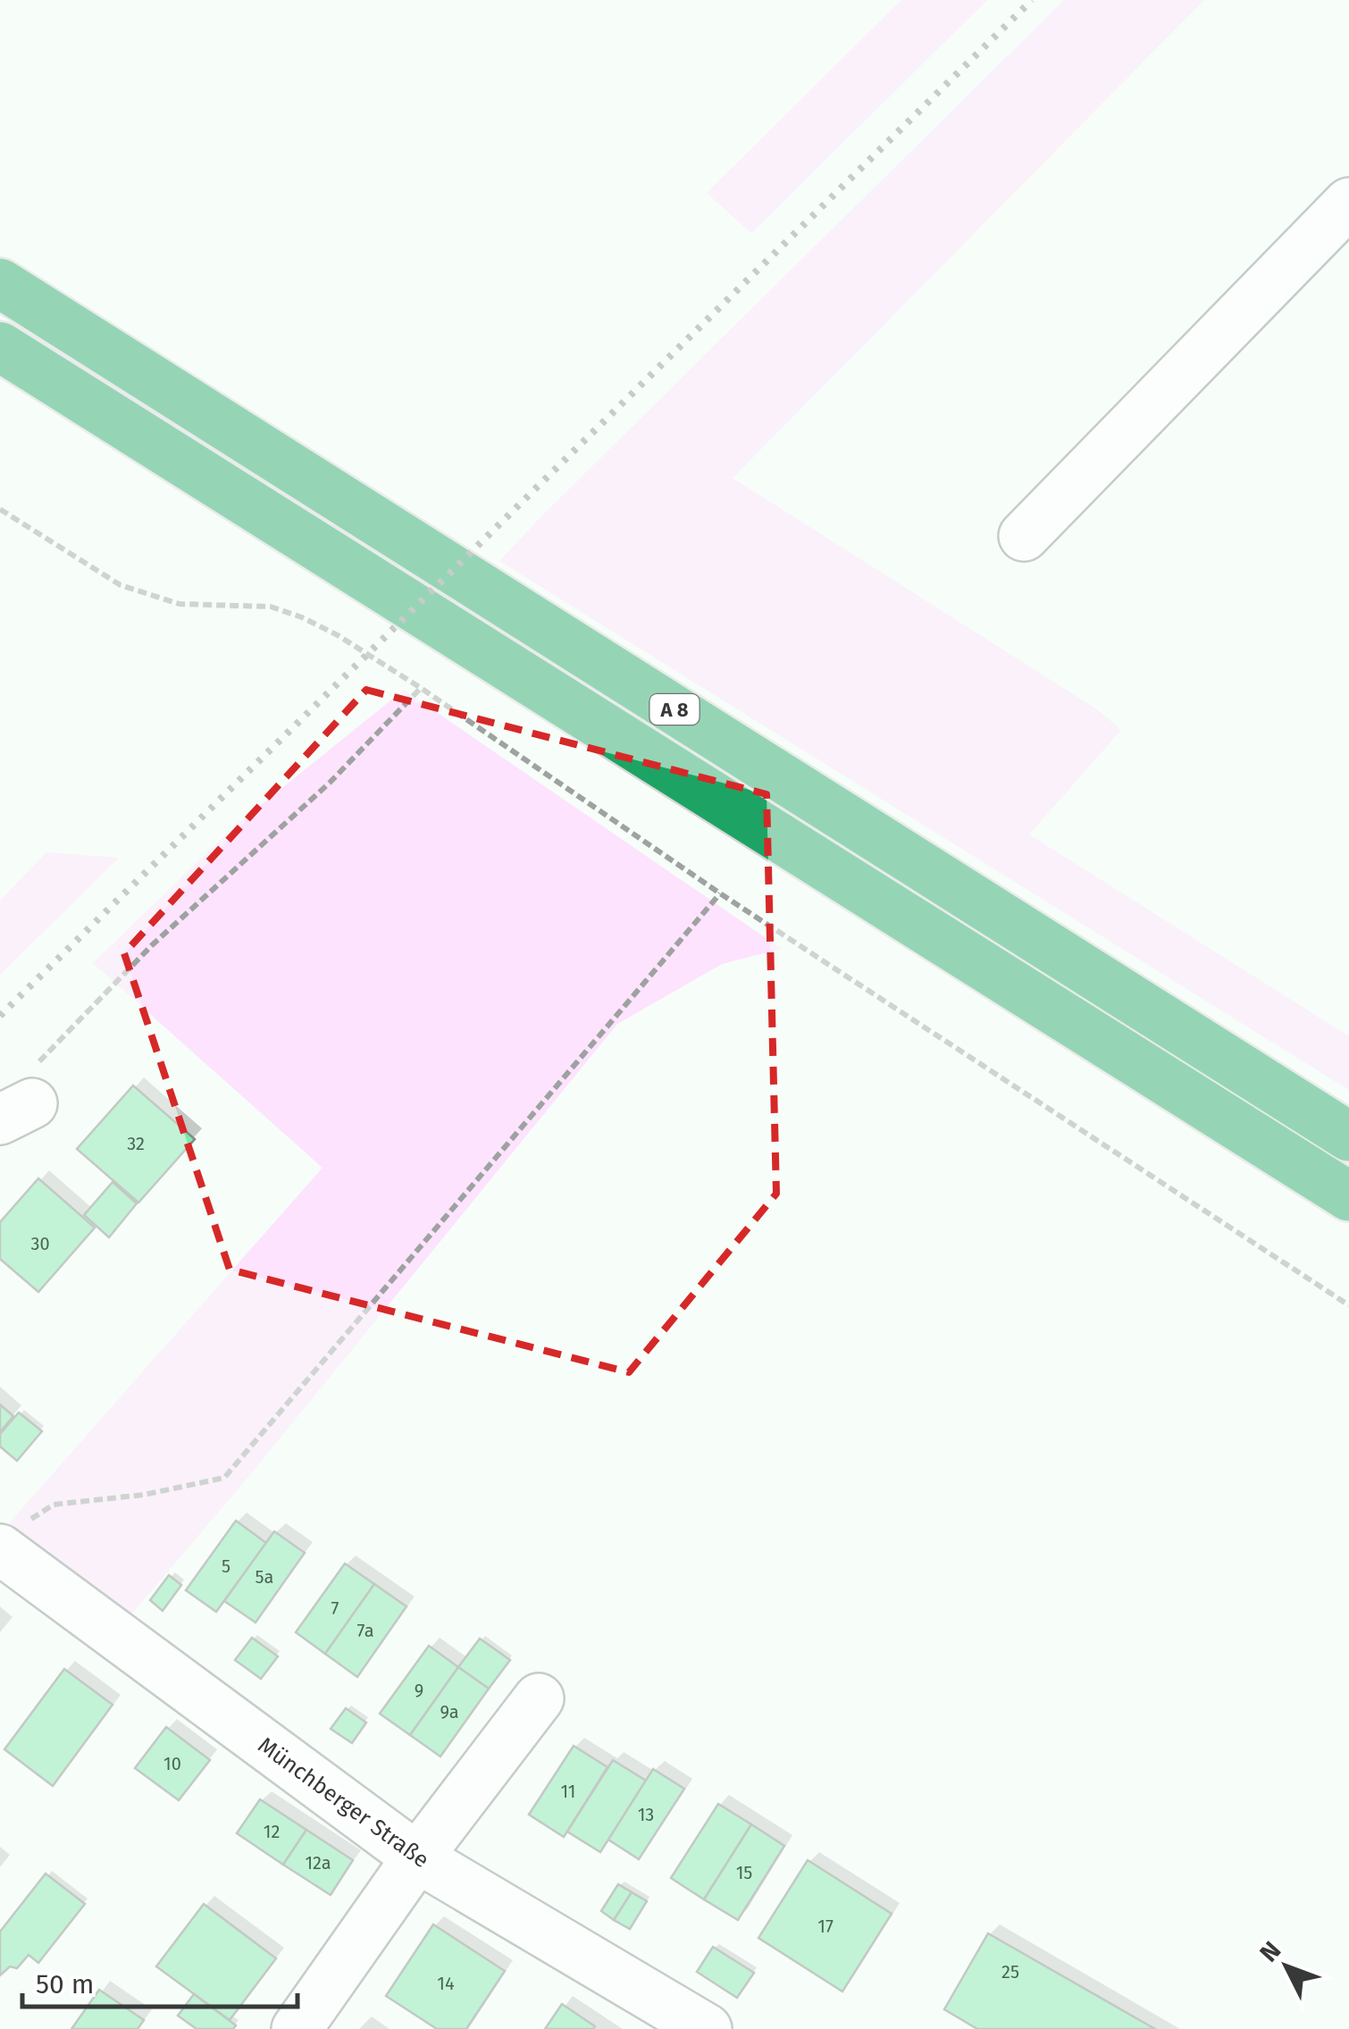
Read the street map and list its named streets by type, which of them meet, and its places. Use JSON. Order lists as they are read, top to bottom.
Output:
{
  "streets": {
    "highway": ["A 8"],
    "street": ["Münchberger Straße"]
  },
  "house_numbers": [
    "32",
    "30",
    "5",
    "5a",
    "7",
    "7a",
    "9",
    "9a",
    "10",
    "11",
    "13",
    "12",
    "12a",
    "15",
    "17",
    "25",
    "14"
  ],
  "scale_bar": "50 m",
  "north": "top left"
}
